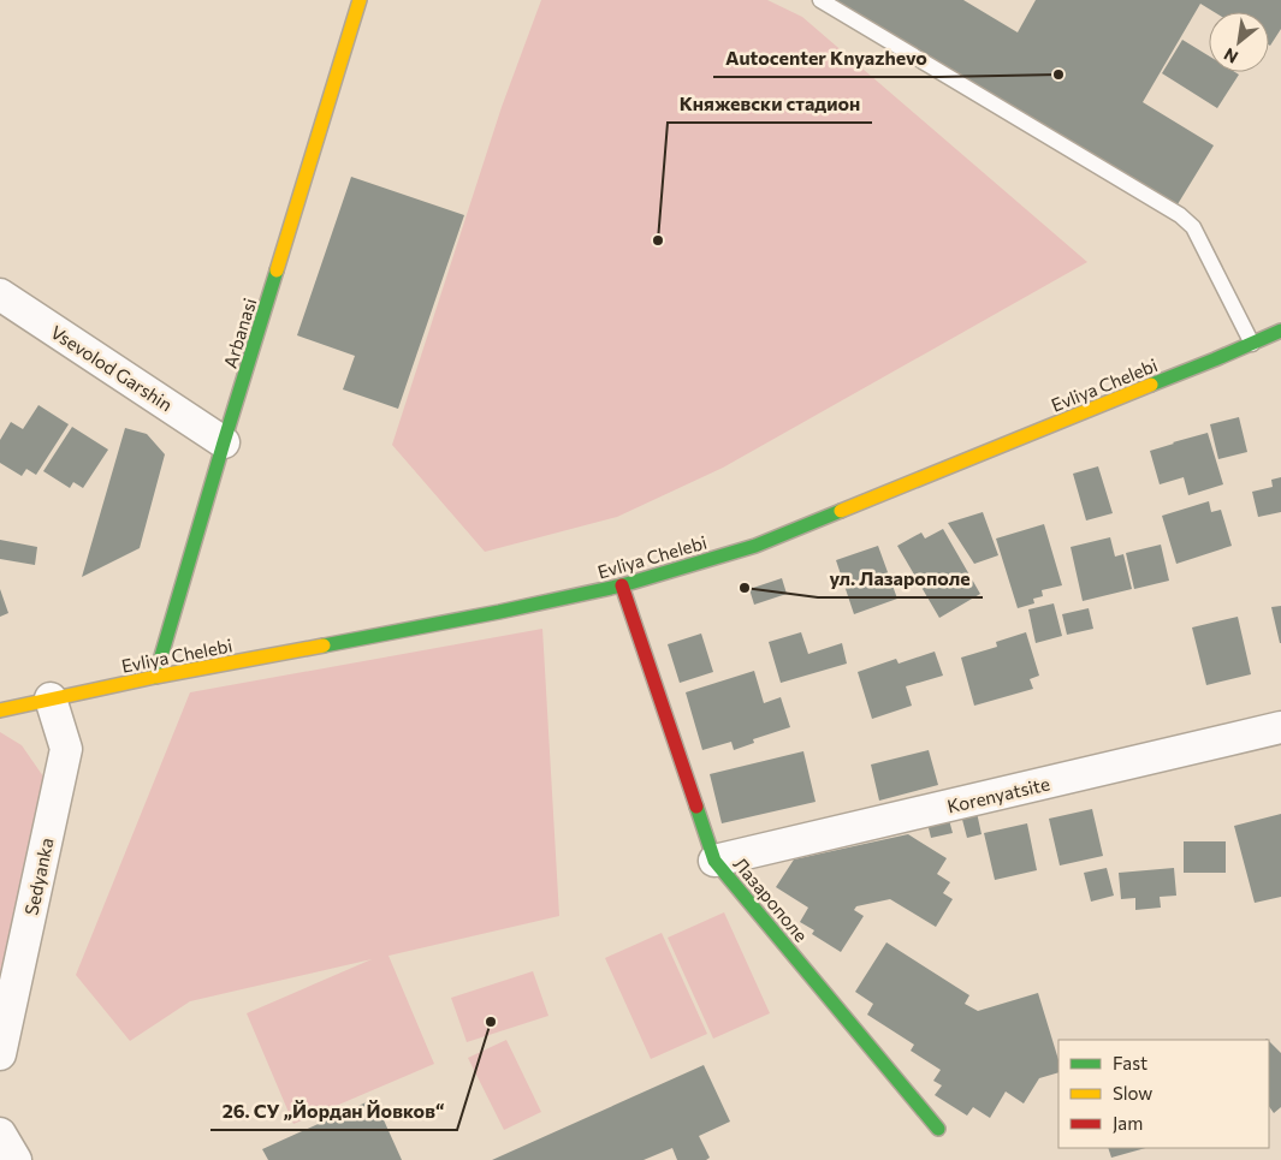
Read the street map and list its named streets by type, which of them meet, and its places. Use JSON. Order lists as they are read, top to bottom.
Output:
{
  "streets": {
    "street": [
      "Arbanasi",
      "Vsevolod Garshin",
      "Evliya Chelebi",
      "Korenyatsite",
      "Sedyanka",
      "Лазарополе"
    ]
  },
  "crossings": [
    ["Arbanasi", "Vsevolod Garshin"],
    ["Arbanasi", "Evliya Chelebi"],
    ["Evliya Chelebi", "Sedyanka"],
    ["Evliya Chelebi", "Лазарополе"],
    ["Korenyatsite", "Лазарополе"]
  ],
  "places": [
    "Autocenter Knyazhevo",
    "Княжевски стадион",
    "ул. Лазарополе",
    "26. СУ „Йордан Йовков“"
  ],
  "legend": ["Fast", "Slow", "Jam"],
  "north": "bottom left"
}
